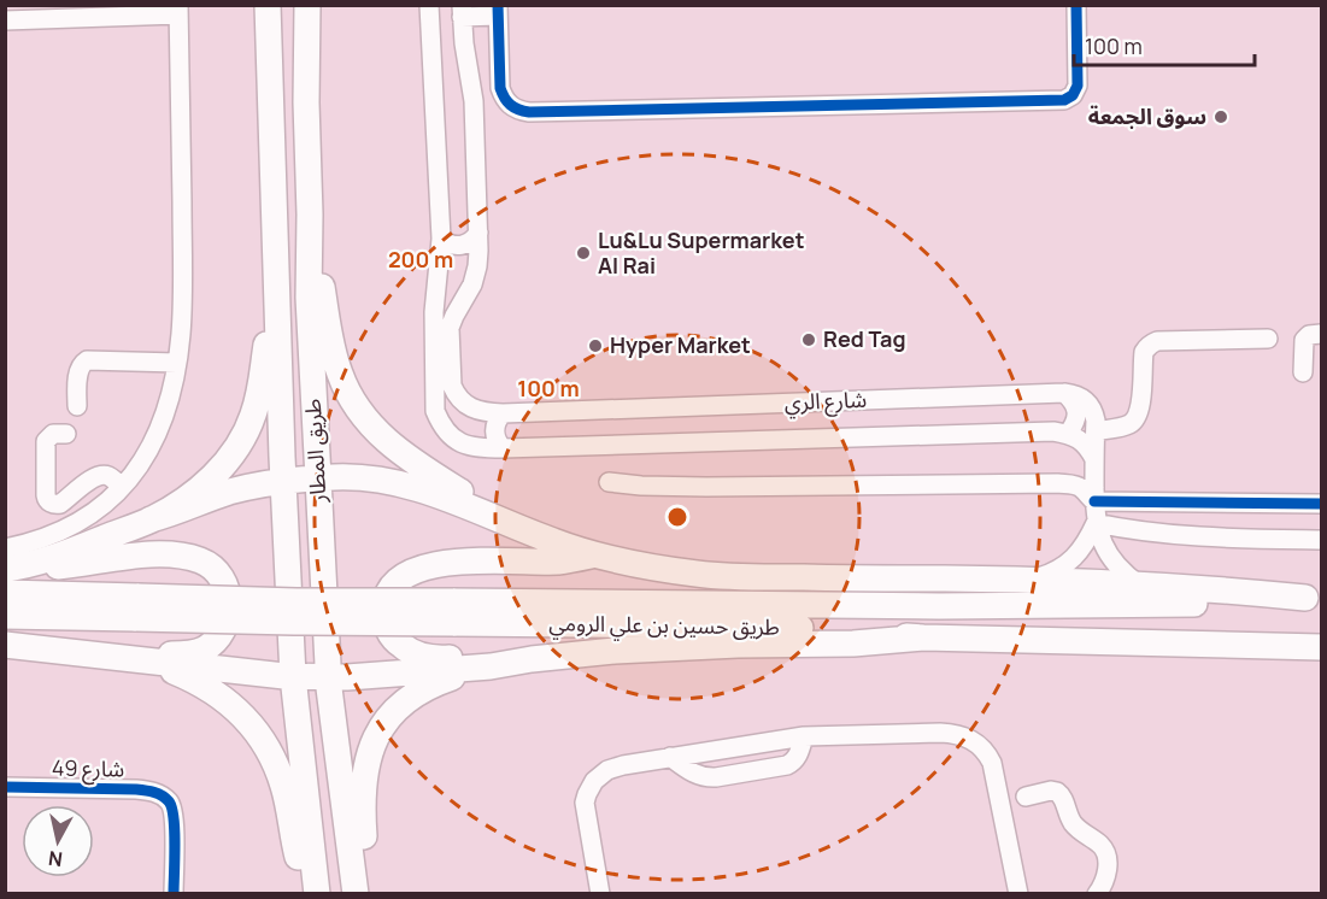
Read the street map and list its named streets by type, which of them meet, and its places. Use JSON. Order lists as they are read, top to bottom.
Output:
{
  "streets": {
    "highway": ["طريق المطار", "طريق حسين بن علي الرومي"],
    "street": ["شارع الري", "شارع 49"]
  },
  "places": [
    "سوق الجمعة",
    "Lu&Lu Supermarket Al Rai",
    "Red Tag",
    "Hyper Market"
  ],
  "scale_bar": "100 m",
  "north": "bottom",
  "rings": ["200 m", "100 m"]
}
